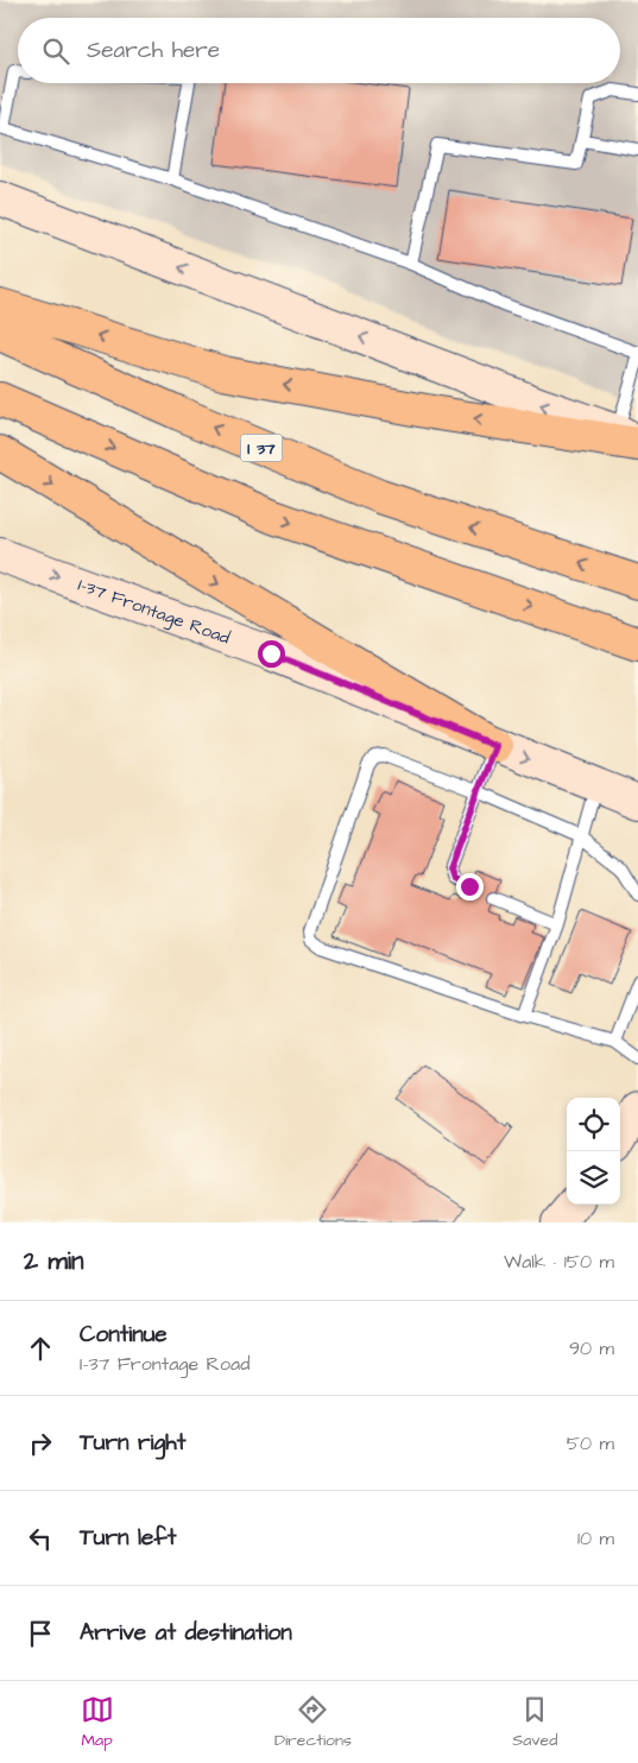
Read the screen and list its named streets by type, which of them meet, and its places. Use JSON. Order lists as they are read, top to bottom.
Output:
{
  "streets": {
    "highway": ["I 37"],
    "main road": ["I-37 Frontage Road"]
  },
  "one_way": ["I-37 Frontage Road"],
  "page": {
    "search": "Search here",
    "heading": ["2 min", "Walk · 150 m"],
    "list": [
      ["Continue", "I-37 Frontage Road", "90 m"],
      ["Turn right", "50 m"],
      ["Turn left", "10 m"],
      "Arrive at destination"
    ],
    "nav": ["Map", "Directions", "Saved"]
  }
}
